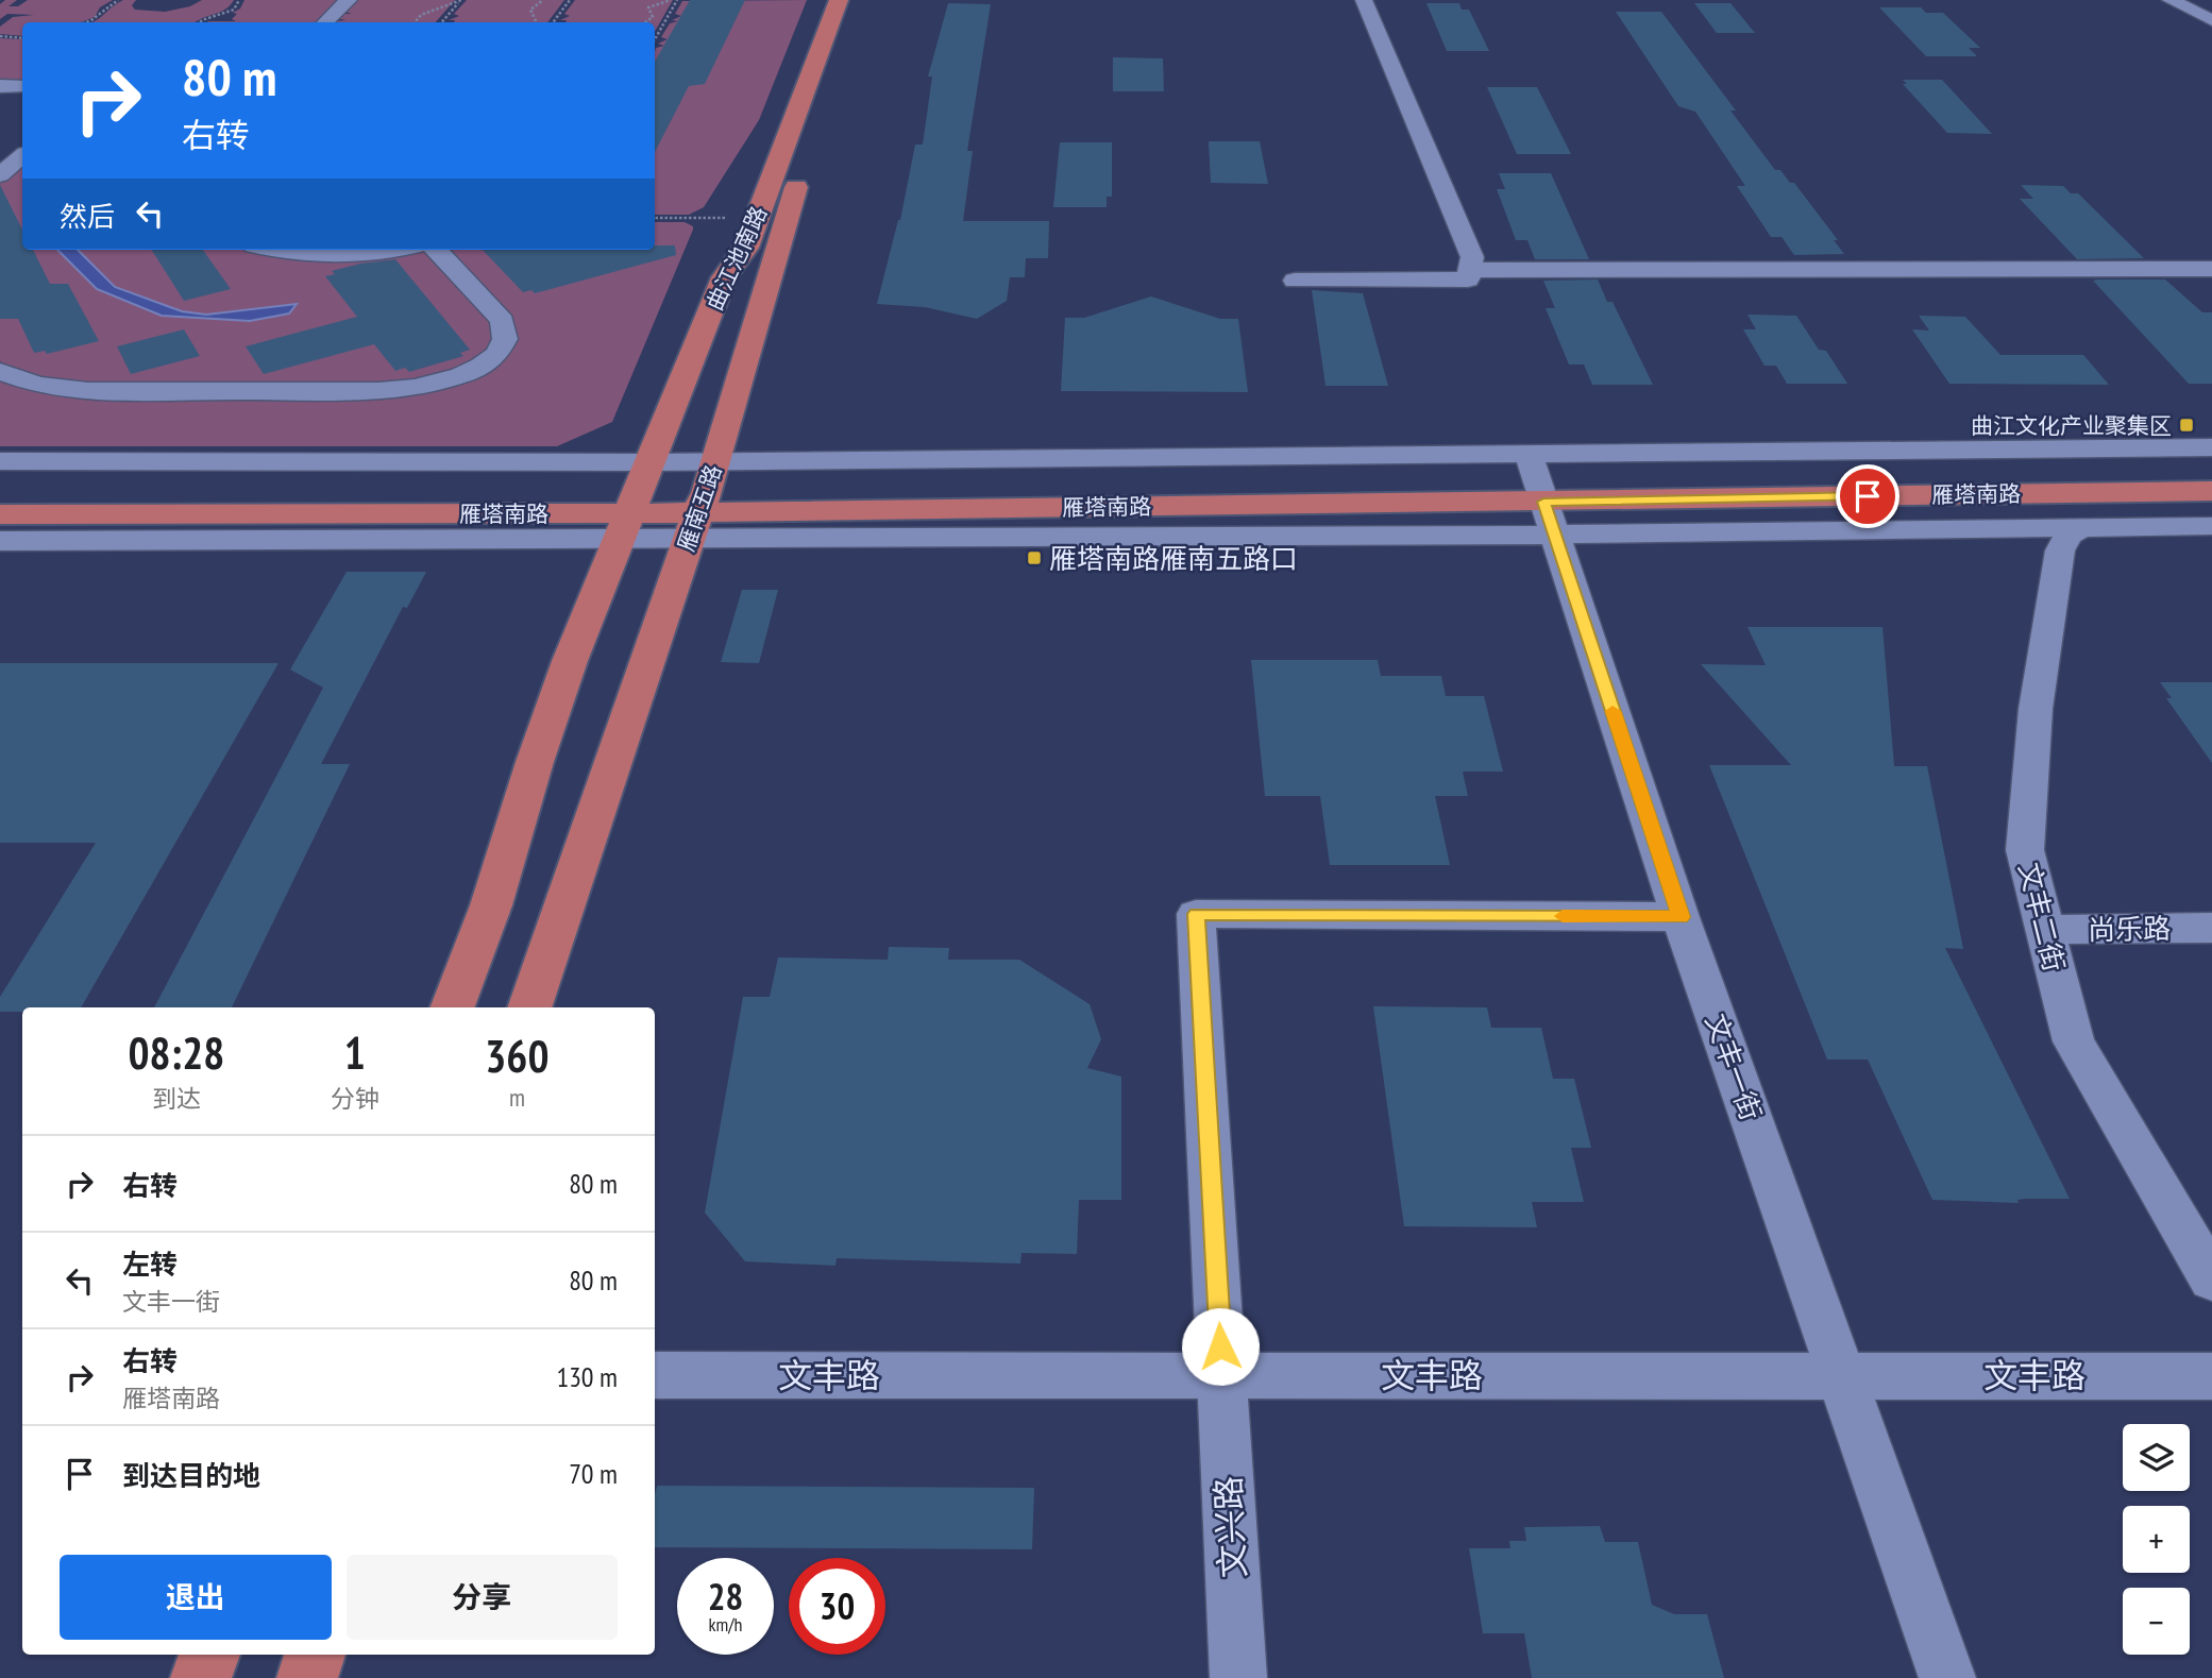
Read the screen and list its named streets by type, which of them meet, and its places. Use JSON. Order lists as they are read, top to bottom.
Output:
{
  "streets": {
    "main road": ["曲江池南路", "雁塔南路", "雁南五路"],
    "street": [
      "文丰二街",
      "尚乐路",
      "文丰一街",
      "文丰路",
      "文兴路"
    ]
  },
  "crossings": [
    ["曲江池南路", "雁塔南路"],
    ["雁塔南路", "雁南五路"],
    ["雁塔南路", "文丰一街"],
    ["文丰二街", "尚乐路"],
    ["文丰一街", "文丰路"],
    ["文丰一街", "文兴路"],
    ["文丰路", "文兴路"]
  ],
  "places": {
    "transit": ["曲江文化产业聚集区", "雁塔南路雁南五路口"]
  },
  "page": {
    "turn": ["80 m", "右转"],
    "then": "然后",
    "eta": [
      "08:28",
      "到达",
      "1",
      "分钟",
      "360",
      "m"
    ],
    "list": [
      {
        "name": "右转",
        "value": "80 m"
      },
      {
        "name": "左转",
        "note": "文丰一街",
        "value": "80 m"
      },
      {
        "name": "右转",
        "note": "雁塔南路",
        "value": "130 m"
      },
      {
        "name": "到达目的地",
        "value": "70 m"
      }
    ],
    "map_buttons": ["+", "−"],
    "buttons": ["退出", "分享"],
    "speed": "28 km/h",
    "limit": "30"
  }
}
